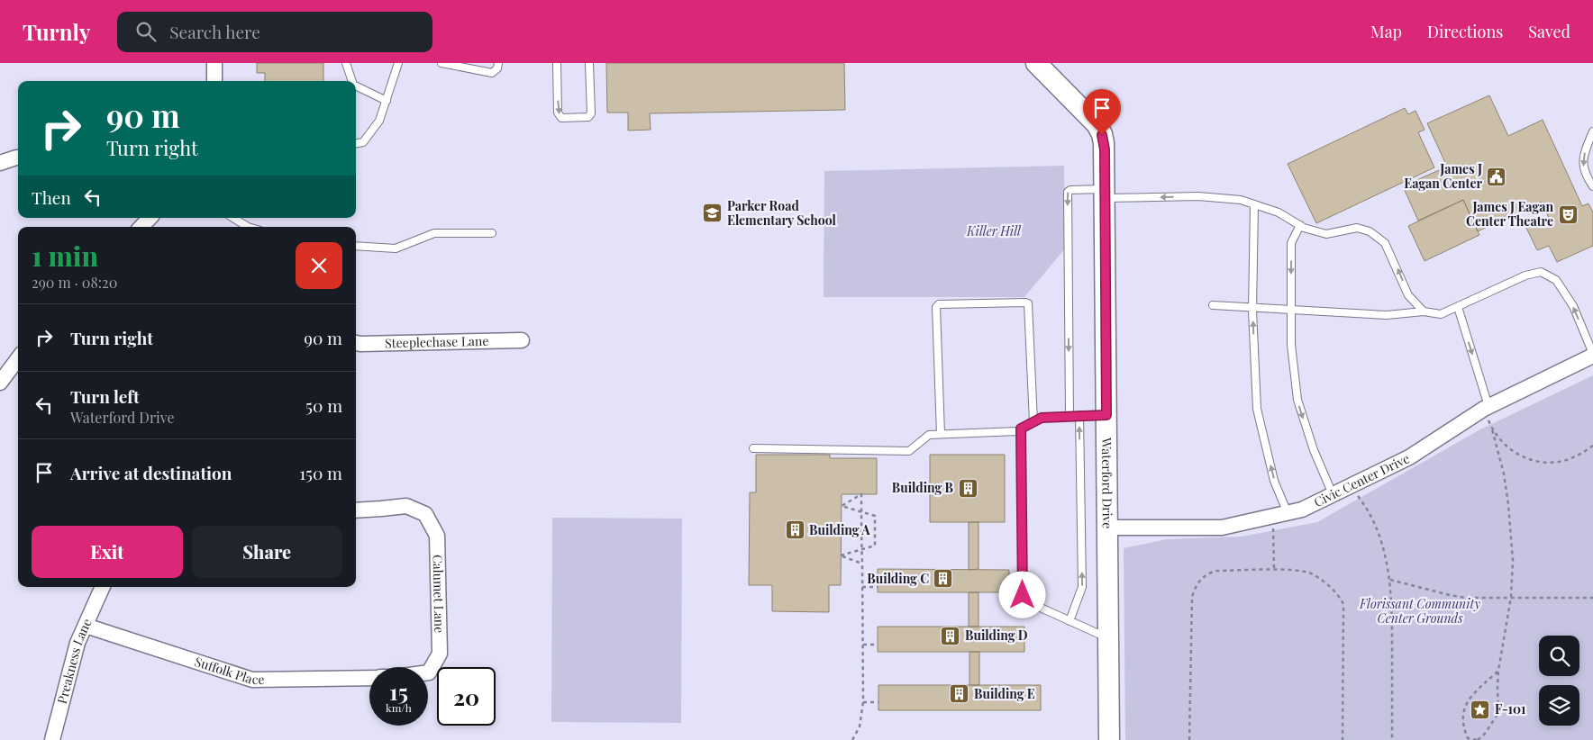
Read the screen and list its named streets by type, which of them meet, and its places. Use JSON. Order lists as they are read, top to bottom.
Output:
{
  "streets": {
    "street": [
      "Steeplechase Lane",
      "Civic Center Drive",
      "Waterford Drive",
      "Calumet Lane",
      "Preakness Lane",
      "Suffolk Place"
    ]
  },
  "crossings": [
    ["Civic Center Drive", "Waterford Drive"],
    ["Preakness Lane", "Suffolk Place"]
  ],
  "parks": ["Killer Hill", "Florissant Community Center Grounds"],
  "places": {
    "public building": ["James J Eagan Center"],
    "school or university": ["Parker Road Elementary School"],
    "theatre": ["James J Eagan Center Theatre"],
    "building": [
      "Building B",
      "Building A",
      "Building C",
      "Building D",
      "Building E"
    ],
    "place": ["F-101"]
  },
  "page": {
    "header": "Turnly",
    "search": "Search here",
    "nav": ["Map", "Directions", "Saved"],
    "turn": ["90 m", "Turn right"],
    "then": "Then",
    "heading": ["1 min", "290 m · 08:20"],
    "list": [
      {
        "name": "Turn right",
        "value": "90 m"
      },
      {
        "name": "Turn left",
        "note": "Waterford Drive",
        "value": "50 m"
      },
      {
        "name": "Arrive at destination",
        "value": "150 m"
      }
    ],
    "buttons": ["Exit", "Share"],
    "speed": "15 km/h",
    "limit": "20"
  }
}
